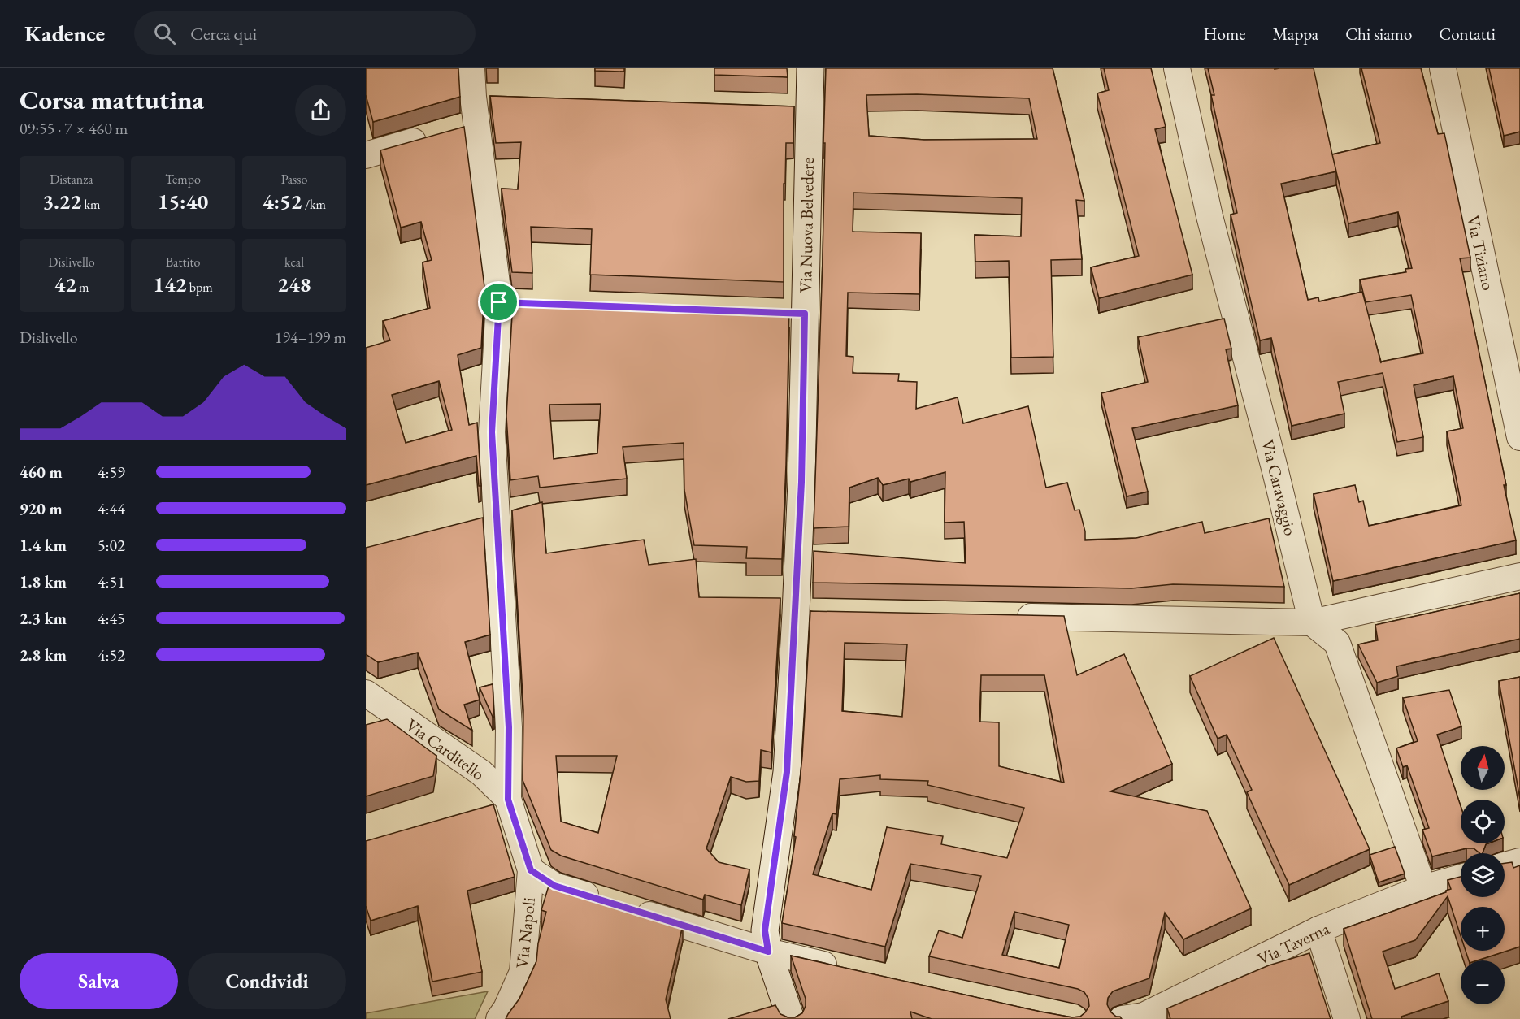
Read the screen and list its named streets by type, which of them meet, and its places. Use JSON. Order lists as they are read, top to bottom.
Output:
{
  "streets": {
    "street": [
      "Via Nuova Belvedere",
      "Via Tiziano",
      "Via Caravaggio",
      "Via Carditello",
      "Via Napoli",
      "Via Taverna"
    ]
  },
  "crossings": [
    ["Via Carditello", "Via Napoli"]
  ],
  "north": "top",
  "page": {
    "header": "Kadence",
    "search": "Cerca qui",
    "nav": [
      "Home",
      "Mappa",
      "Chi siamo",
      "Contatti"
    ],
    "heading": ["Corsa mattutina", "09:55 · 7 × 460 m"],
    "stats": [
      ["Distanza", "3.22 km"],
      ["Tempo", "15:40"],
      ["Passo", "4:52 /km"],
      ["Dislivello", "42 m"],
      ["Battito", "142 bpm"],
      ["kcal", "248"]
    ],
    "chart": ["Dislivello", "194–199 m"],
    "list": [
      {
        "name": "460 m",
        "note": "4:59"
      },
      {
        "name": "920 m",
        "note": "4:44"
      },
      {
        "name": "1.4 km",
        "note": "5:02"
      },
      {
        "name": "1.8 km",
        "note": "4:51"
      },
      {
        "name": "2.3 km",
        "note": "4:45"
      },
      {
        "name": "2.8 km",
        "note": "4:52"
      }
    ],
    "map_buttons": ["+", "−"],
    "buttons": ["Salva", "Condividi"]
  }
}
